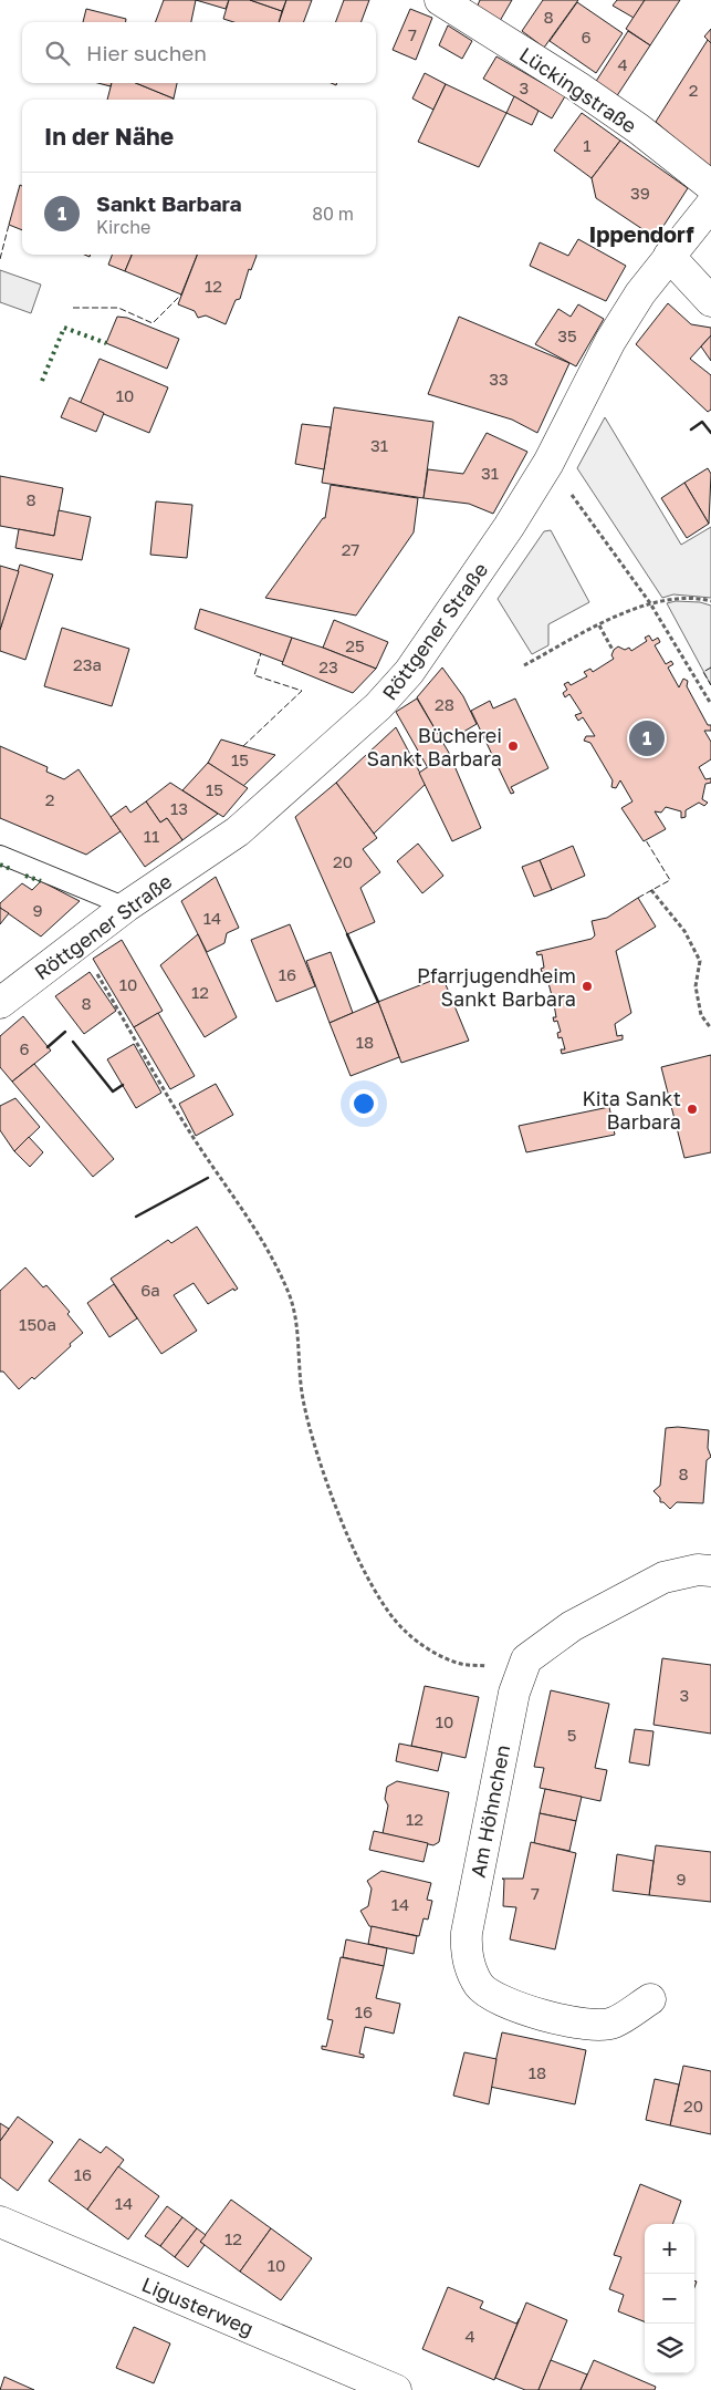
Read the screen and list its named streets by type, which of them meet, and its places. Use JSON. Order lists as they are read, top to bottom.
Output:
{
  "streets": {
    "street": [
      "Lückingstraße",
      "Röttgener Straße",
      "Am Höhnchen",
      "Ligusterweg"
    ]
  },
  "districts": ["Ippendorf"],
  "places": ["Bücherei Sankt Barbara", "Pfarrjugendheim Sankt Barbara", "Kita Sankt Barbara"],
  "house_numbers": [
    "8",
    "7",
    "6",
    "4",
    "3",
    "2",
    "1",
    "39",
    "12",
    "35",
    "33",
    "10",
    "31",
    "31",
    "8",
    "27",
    "25",
    "23a",
    "23",
    "28",
    "15",
    "15",
    "2",
    "13",
    "11",
    "20",
    "9",
    "14",
    "16",
    "10",
    "12",
    "8",
    "18",
    "6",
    "6a",
    "150a",
    "8",
    "3",
    "10",
    "5",
    "12",
    "9",
    "7",
    "14",
    "16",
    "18",
    "20",
    "16",
    "14",
    "12",
    "10",
    "4"
  ],
  "page": {
    "search": "Hier suchen",
    "heading": "In der Nähe",
    "list": [
      {
        "mark": "1",
        "name": "Sankt Barbara",
        "note": "Kirche",
        "value": "80 m"
      }
    ],
    "pins": "1",
    "map_buttons": ["+", "−"]
  }
}
